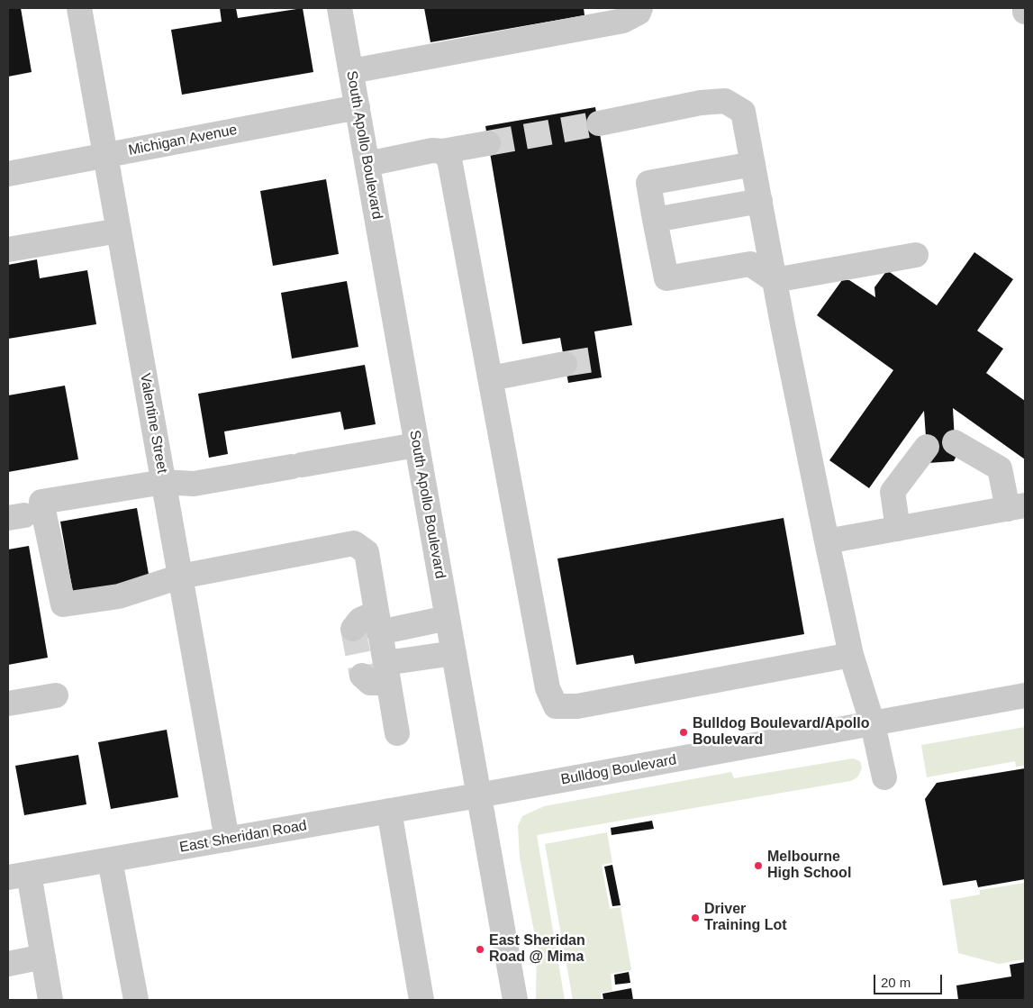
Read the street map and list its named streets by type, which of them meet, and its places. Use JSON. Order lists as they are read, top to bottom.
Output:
{
  "streets": {
    "street": [
      "Michigan Avenue",
      "South Apollo Boulevard",
      "Valentine Street",
      "Bulldog Boulevard",
      "East Sheridan Road"
    ]
  },
  "crossings": [
    ["Michigan Avenue", "South Apollo Boulevard"],
    ["Michigan Avenue", "Valentine Street"],
    ["South Apollo Boulevard", "Bulldog Boulevard"],
    ["South Apollo Boulevard", "East Sheridan Road"],
    ["Valentine Street", "East Sheridan Road"],
    ["Bulldog Boulevard", "East Sheridan Road"]
  ],
  "places": [
    "Bulldog Boulevard/Apollo Boulevard",
    "Melbourne High School",
    "Driver Training Lot",
    "East Sheridan Road @ Mima"
  ],
  "scale_bar": "20 m"
}
